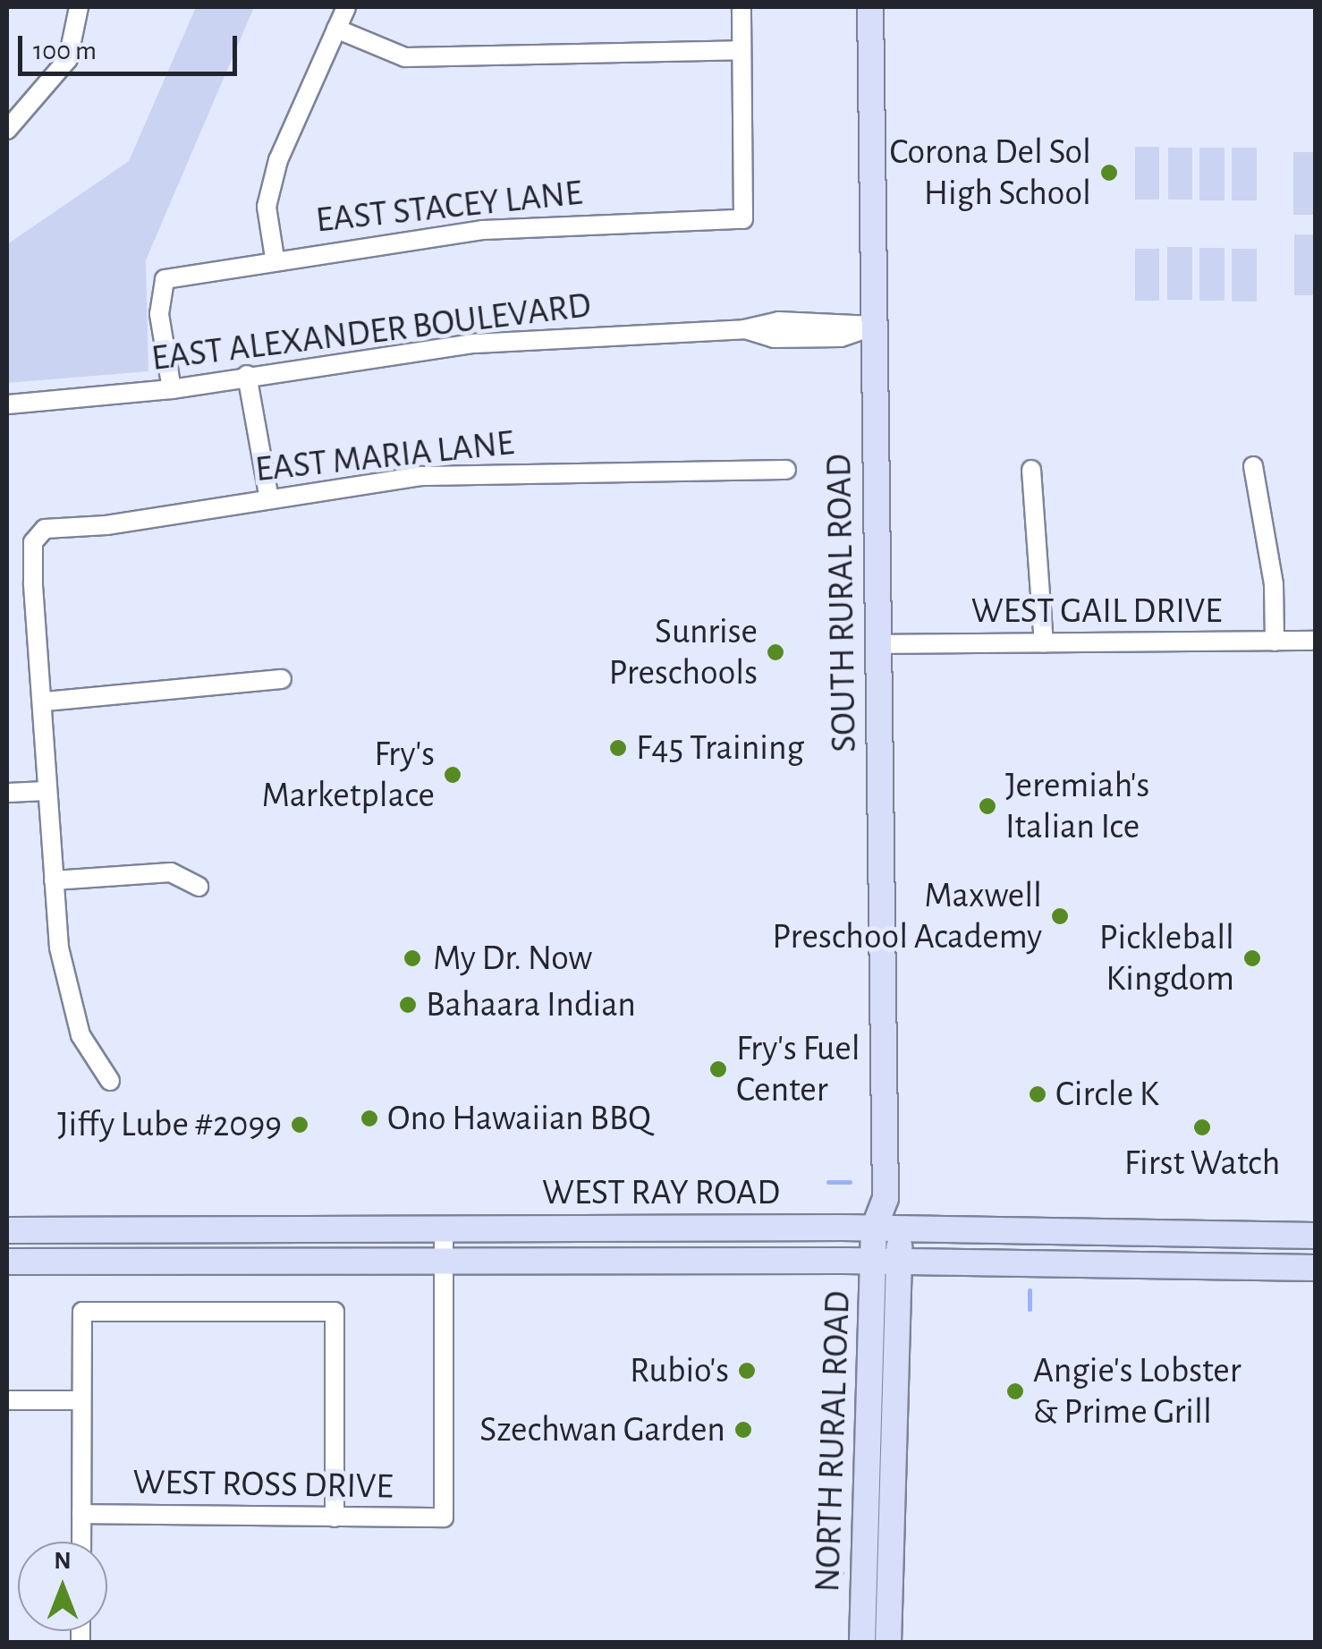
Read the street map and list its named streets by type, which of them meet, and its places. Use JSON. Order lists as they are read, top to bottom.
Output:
{
  "streets": {
    "main road": ["SOUTH RURAL ROAD", "WEST RAY ROAD", "NORTH RURAL ROAD"],
    "street": [
      "EAST STACEY LANE",
      "EAST ALEXANDER BOULEVARD",
      "EAST MARIA LANE",
      "WEST GAIL DRIVE",
      "WEST ROSS DRIVE"
    ]
  },
  "crossings": [
    ["EAST STACEY LANE", "EAST ALEXANDER BOULEVARD"],
    ["EAST ALEXANDER BOULEVARD", "SOUTH RURAL ROAD"],
    ["SOUTH RURAL ROAD", "WEST GAIL DRIVE"],
    ["SOUTH RURAL ROAD", "WEST RAY ROAD"],
    ["SOUTH RURAL ROAD", "NORTH RURAL ROAD"],
    ["WEST RAY ROAD", "NORTH RURAL ROAD"],
    ["WEST RAY ROAD", "WEST ROSS DRIVE"]
  ],
  "places": [
    "Corona Del Sol High School",
    "Sunrise Preschools",
    "F45 Training",
    "Fry's Marketplace",
    "Jeremiah's Italian Ice",
    "Maxwell Preschool Academy",
    "My Dr. Now",
    "Pickleball Kingdom",
    "Bahaara Indian",
    "Fry's Fuel Center",
    "Circle K",
    "Ono Hawaiian BBQ",
    "Jiffy Lube #2099",
    "First Watch",
    "Rubio's",
    "Angie's Lobster & Prime Grill",
    "Szechwan Garden"
  ],
  "scale_bar": "100 m",
  "north": "top"
}
